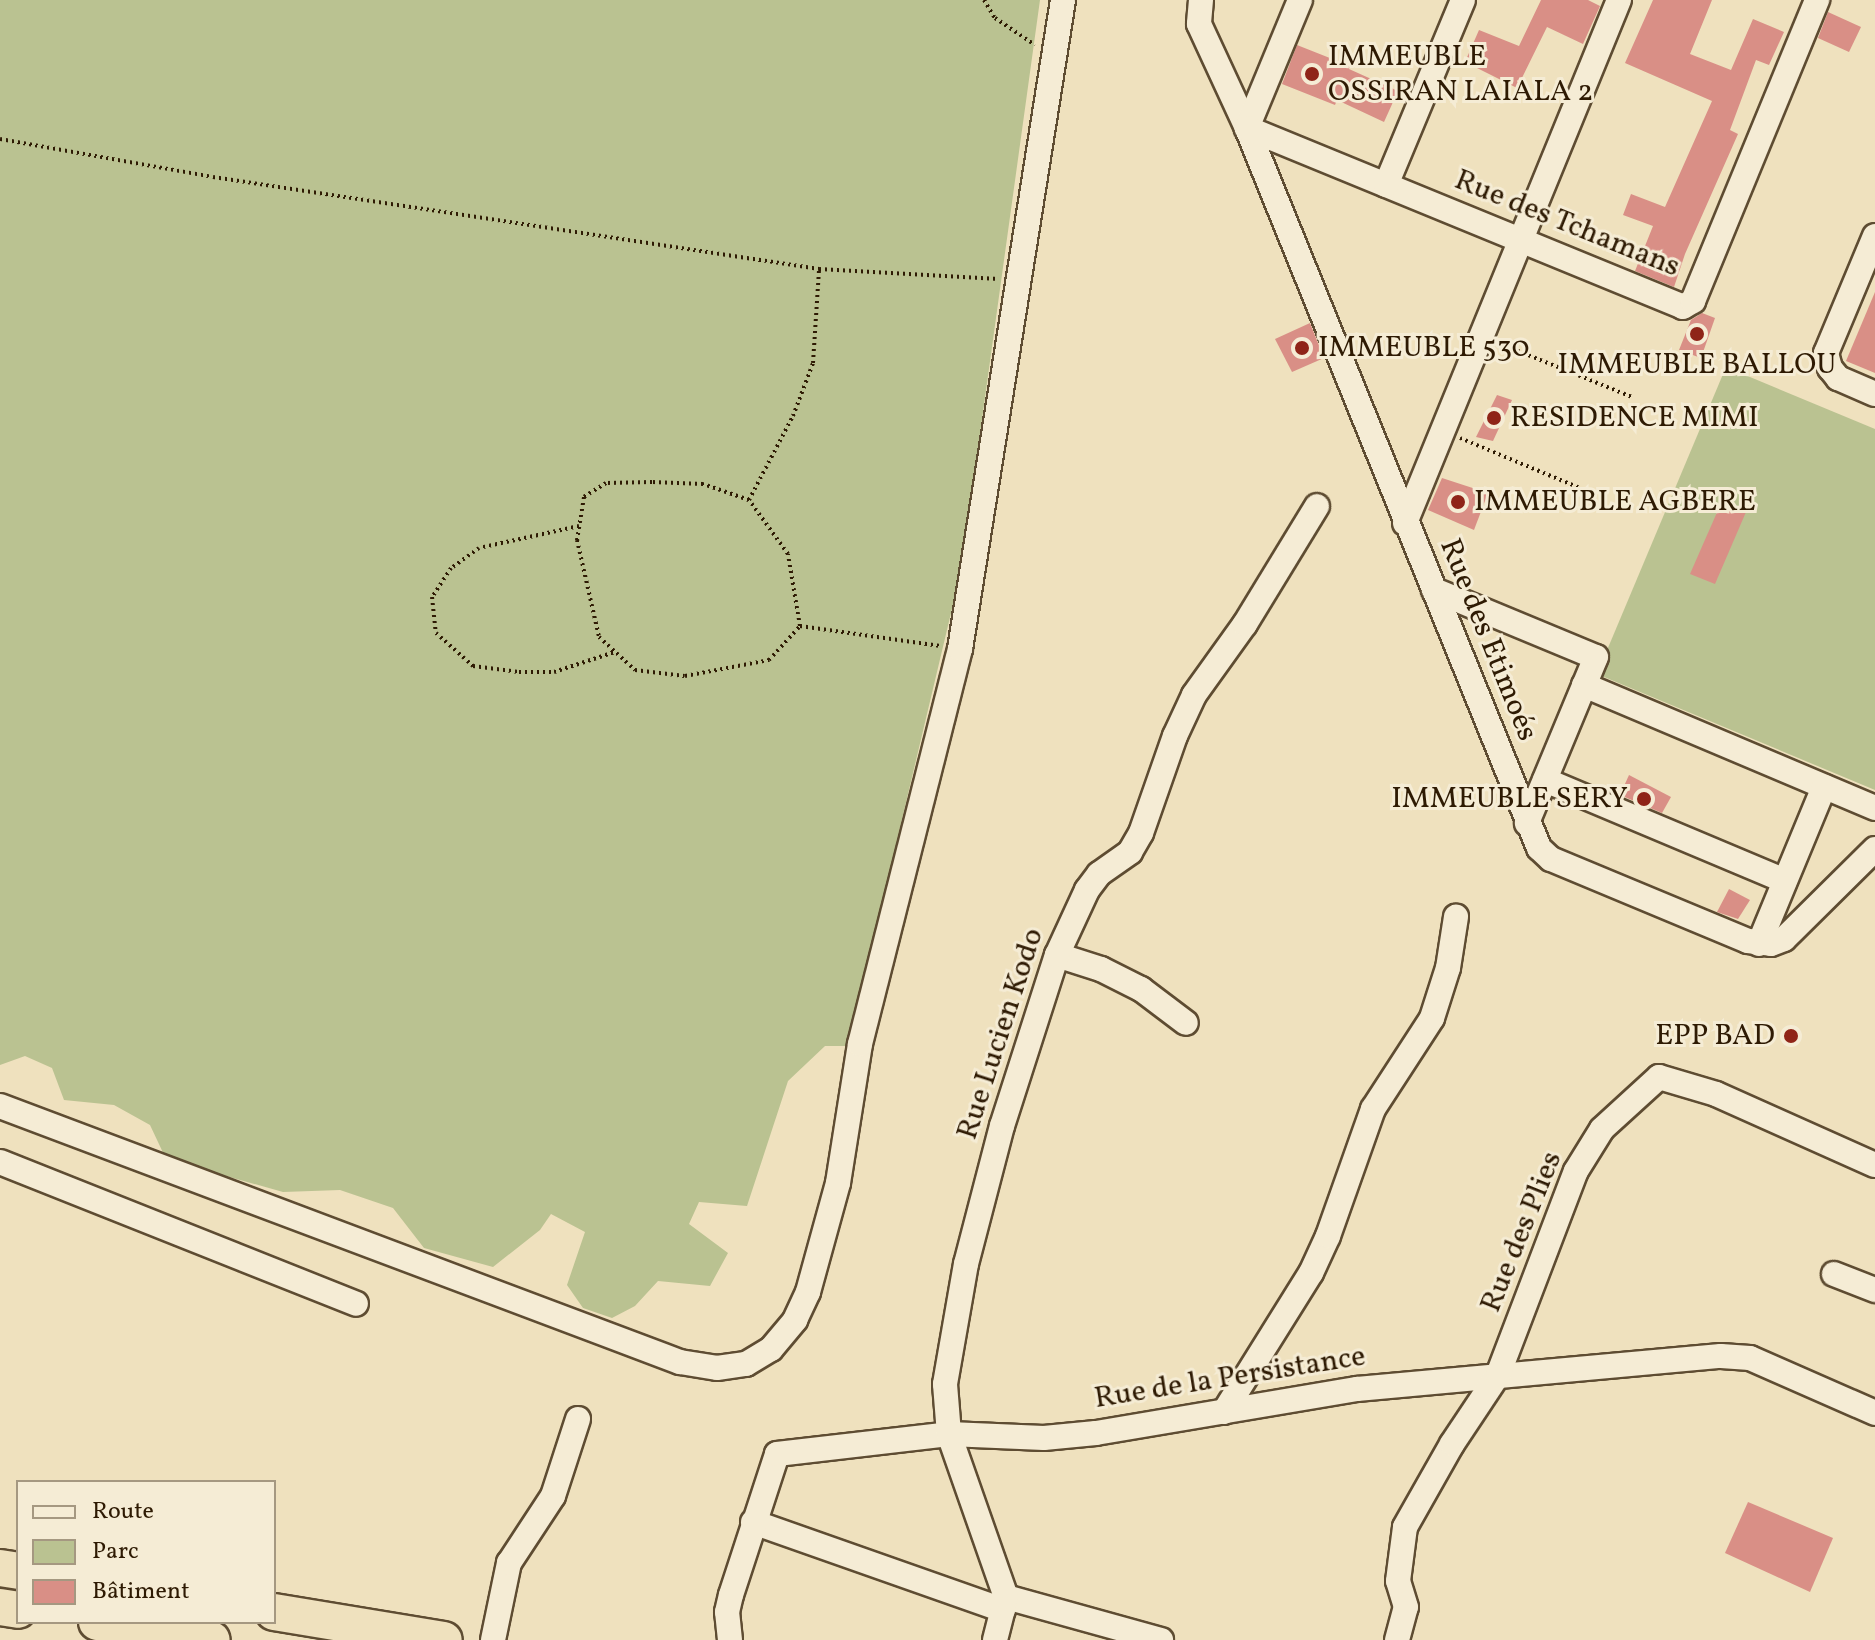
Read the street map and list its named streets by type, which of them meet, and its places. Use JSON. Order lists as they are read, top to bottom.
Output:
{
  "streets": {
    "street": [
      "Rue des Tchamans",
      "Rue des Etimoés",
      "Rue Lucien Kodo",
      "Rue des Plies",
      "Rue de la Persistance"
    ]
  },
  "crossings": [
    ["Rue des Tchamans", "Rue des Etimoés"],
    ["Rue Lucien Kodo", "Rue de la Persistance"],
    ["Rue des Plies", "Rue de la Persistance"]
  ],
  "places": [
    "IMMEUBLE OSSIRAN LAIALA 2",
    "IMMEUBLE BALLOU",
    "IMMEUBLE 530",
    "RESIDENCE MIMI",
    "IMMEUBLE AGBERE",
    "IMMEUBLE SERY",
    "EPP BAD"
  ],
  "legend": ["Route", "Parc", "Bâtiment"]
}
